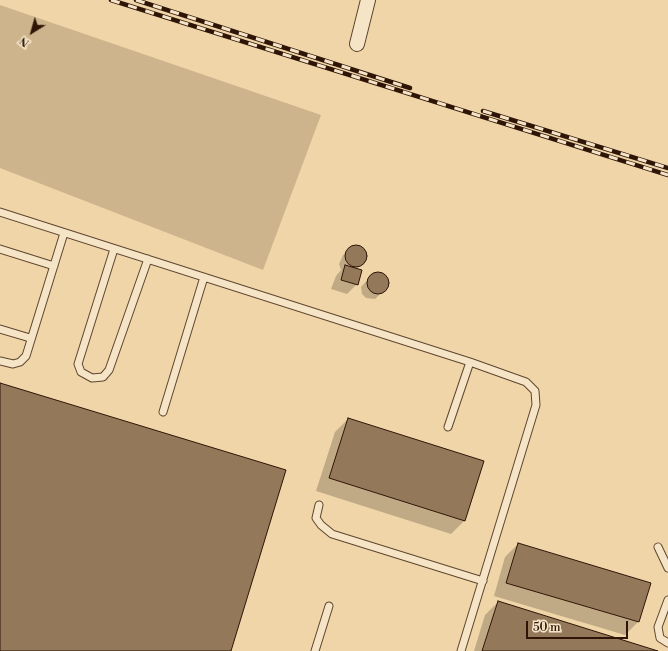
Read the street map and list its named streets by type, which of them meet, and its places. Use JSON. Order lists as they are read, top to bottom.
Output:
{
  "scale_bar": "50 m",
  "north": "bottom left"
}
